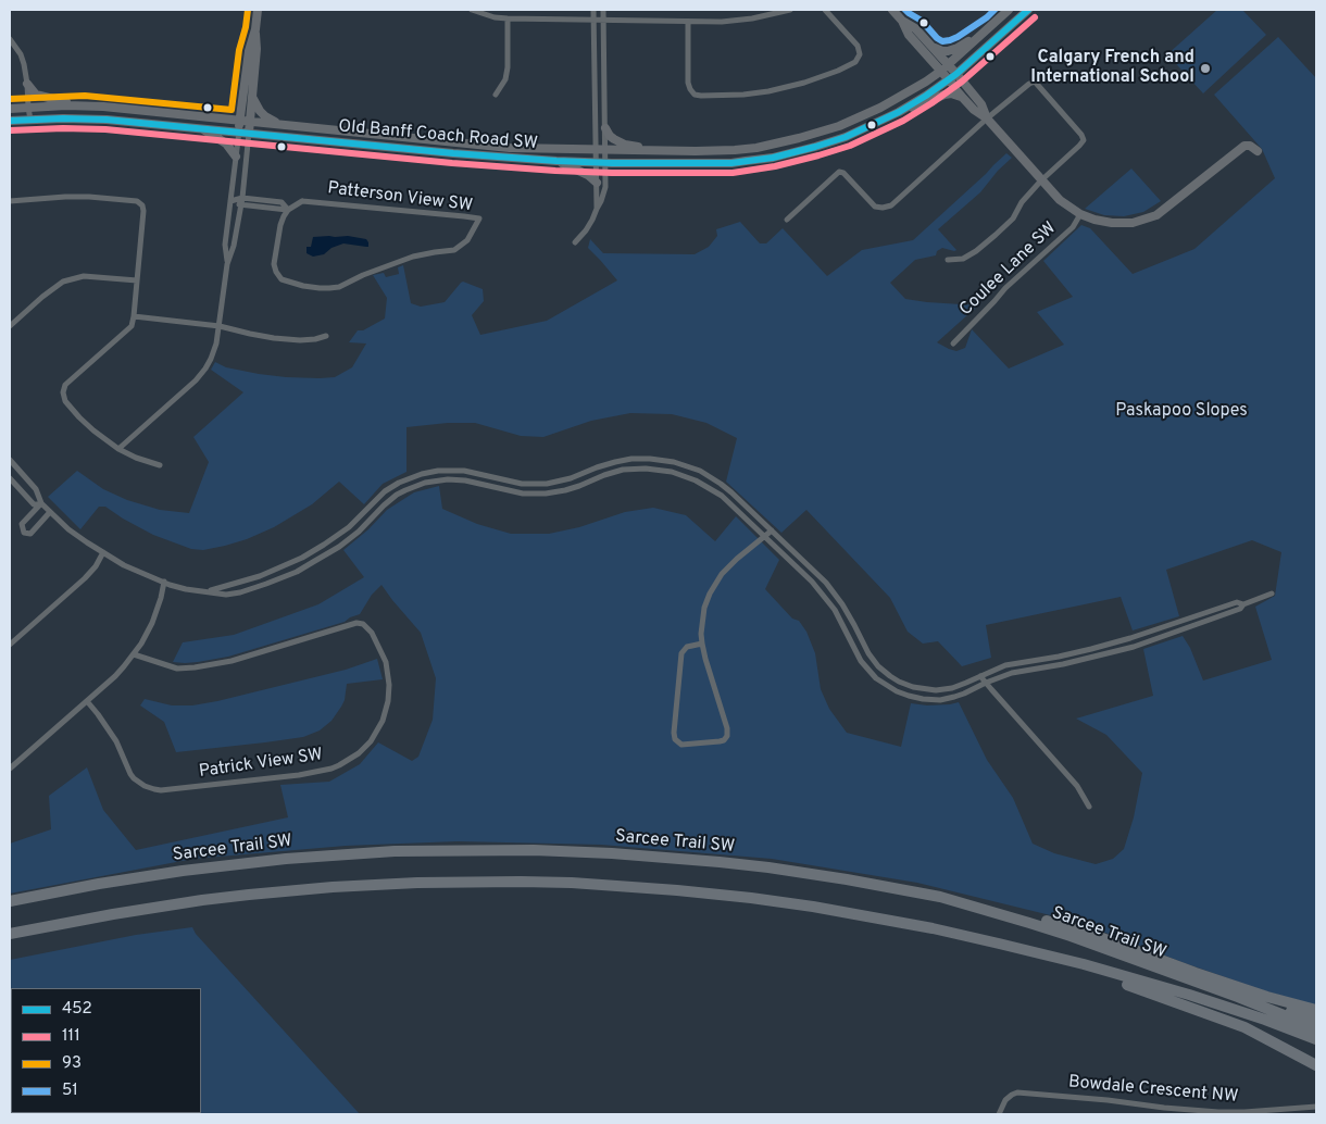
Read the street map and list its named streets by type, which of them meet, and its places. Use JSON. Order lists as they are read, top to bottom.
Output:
{
  "streets": {
    "highway": ["Sarcee Trail SW"],
    "main road": ["Old Banff Coach Road SW"],
    "street": [
      "Patterson View SW",
      "Coulee Lane SW",
      "Patrick View SW",
      "Bowdale Crescent NW"
    ]
  },
  "parks": ["Paskapoo Slopes"],
  "places": ["Calgary French and International School"],
  "lines": [
    "transit line 452",
    "transit line 93",
    "transit line 51",
    "transit line 111"
  ],
  "legend": [
    "452",
    "111",
    "93",
    "51"
  ]
}
